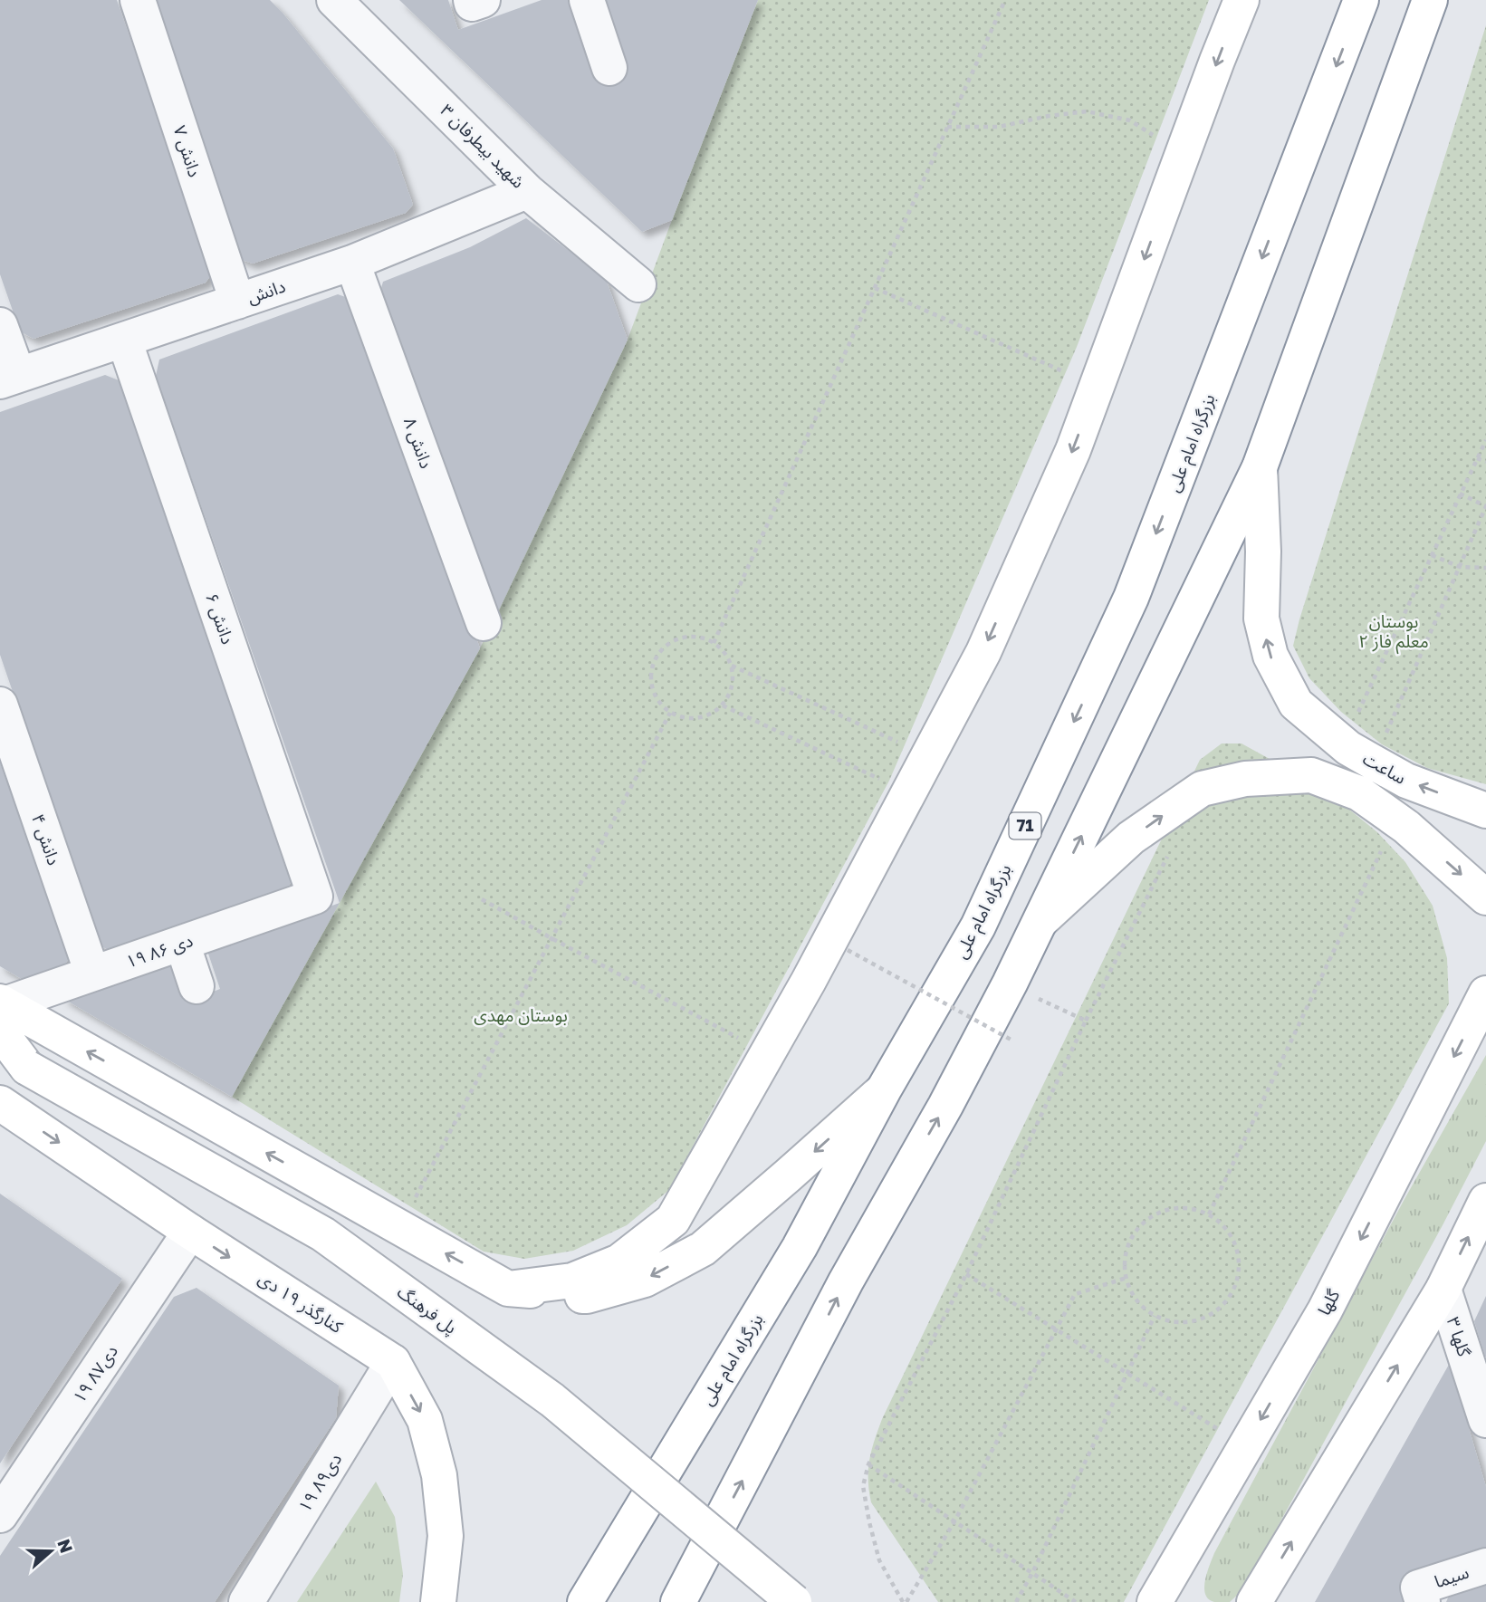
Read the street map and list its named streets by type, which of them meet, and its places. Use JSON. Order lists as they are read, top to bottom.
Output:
{
  "streets": {
    "main road": [
      "بزرگراه امام علی",
      "ساعت",
      "71",
      "کنارگذر ۱۹ دی",
      "گلها",
      "پل فرهنگ"
    ],
    "street": [
      "شهید بیطرفان ۳",
      "دانش ۷",
      "دانش",
      "دانش ۸",
      "۶ دانش",
      "دانش ۴",
      "۱۹ دی ۸۶",
      "گلها ۳",
      "۱۹ دی۸۷",
      "۱۹ دی۸۹",
      "سیما"
    ]
  },
  "crossings": [
    ["شهید بیطرفان ۳", "دانش"],
    ["دانش ۷", "دانش"],
    ["دانش", "دانش ۸"],
    ["دانش", "۶ دانش"],
    ["۶ دانش", "۱۹ دی ۸۶"],
    ["دانش ۴", "۱۹ دی ۸۶"],
    ["کنارگذر ۱۹ دی", "۱۹ دی۸۷"],
    ["کنارگذر ۱۹ دی", "۱۹ دی۸۹"]
  ],
  "parks": ["بوستان معلم فاز ۲", "بوستان مهدی"],
  "north": "right"
}
